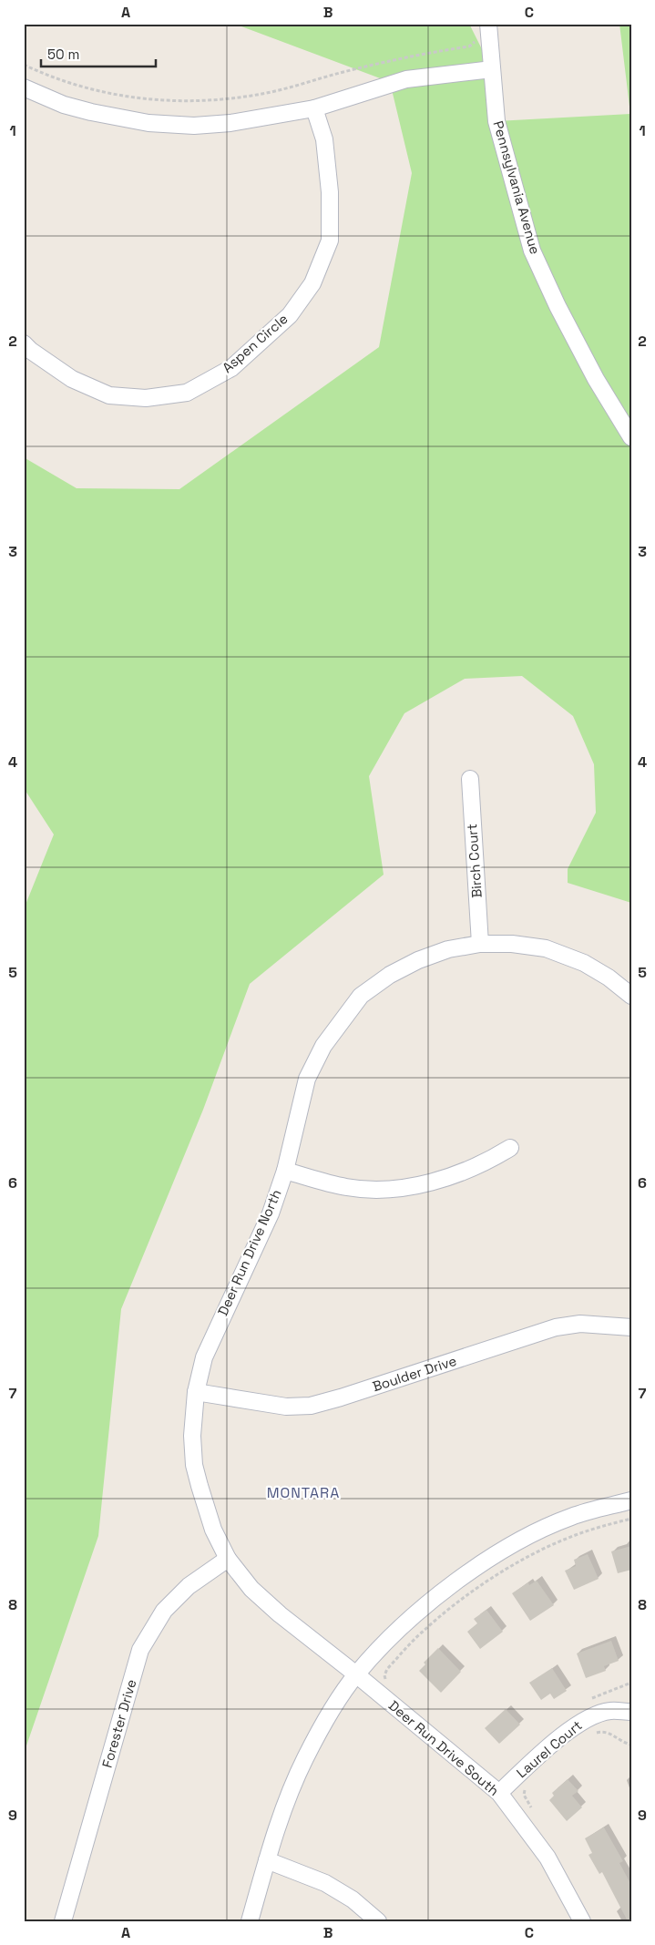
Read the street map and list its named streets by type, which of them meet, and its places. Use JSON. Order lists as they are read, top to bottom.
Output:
{
  "streets": {
    "street": [
      "Pennsylvania Avenue",
      "Aspen Circle",
      "Birch Court",
      "Deer Run Drive North",
      "Boulder Drive",
      "Forester Drive",
      "Deer Run Drive South",
      "Laurel Court"
    ]
  },
  "crossings": [
    ["Birch Court", "Deer Run Drive North"],
    ["Deer Run Drive North", "Boulder Drive"],
    ["Deer Run Drive North", "Forester Drive"],
    ["Deer Run Drive North", "Deer Run Drive South"],
    ["Deer Run Drive South", "Laurel Court"]
  ],
  "districts": ["MONTARA"],
  "scale_bar": "50 m",
  "grid": {
    "columns": ["A", "B", "C"],
    "rows": [
      "1",
      "2",
      "3",
      "4",
      "5",
      "6",
      "7",
      "8",
      "9"
    ]
  }
}
